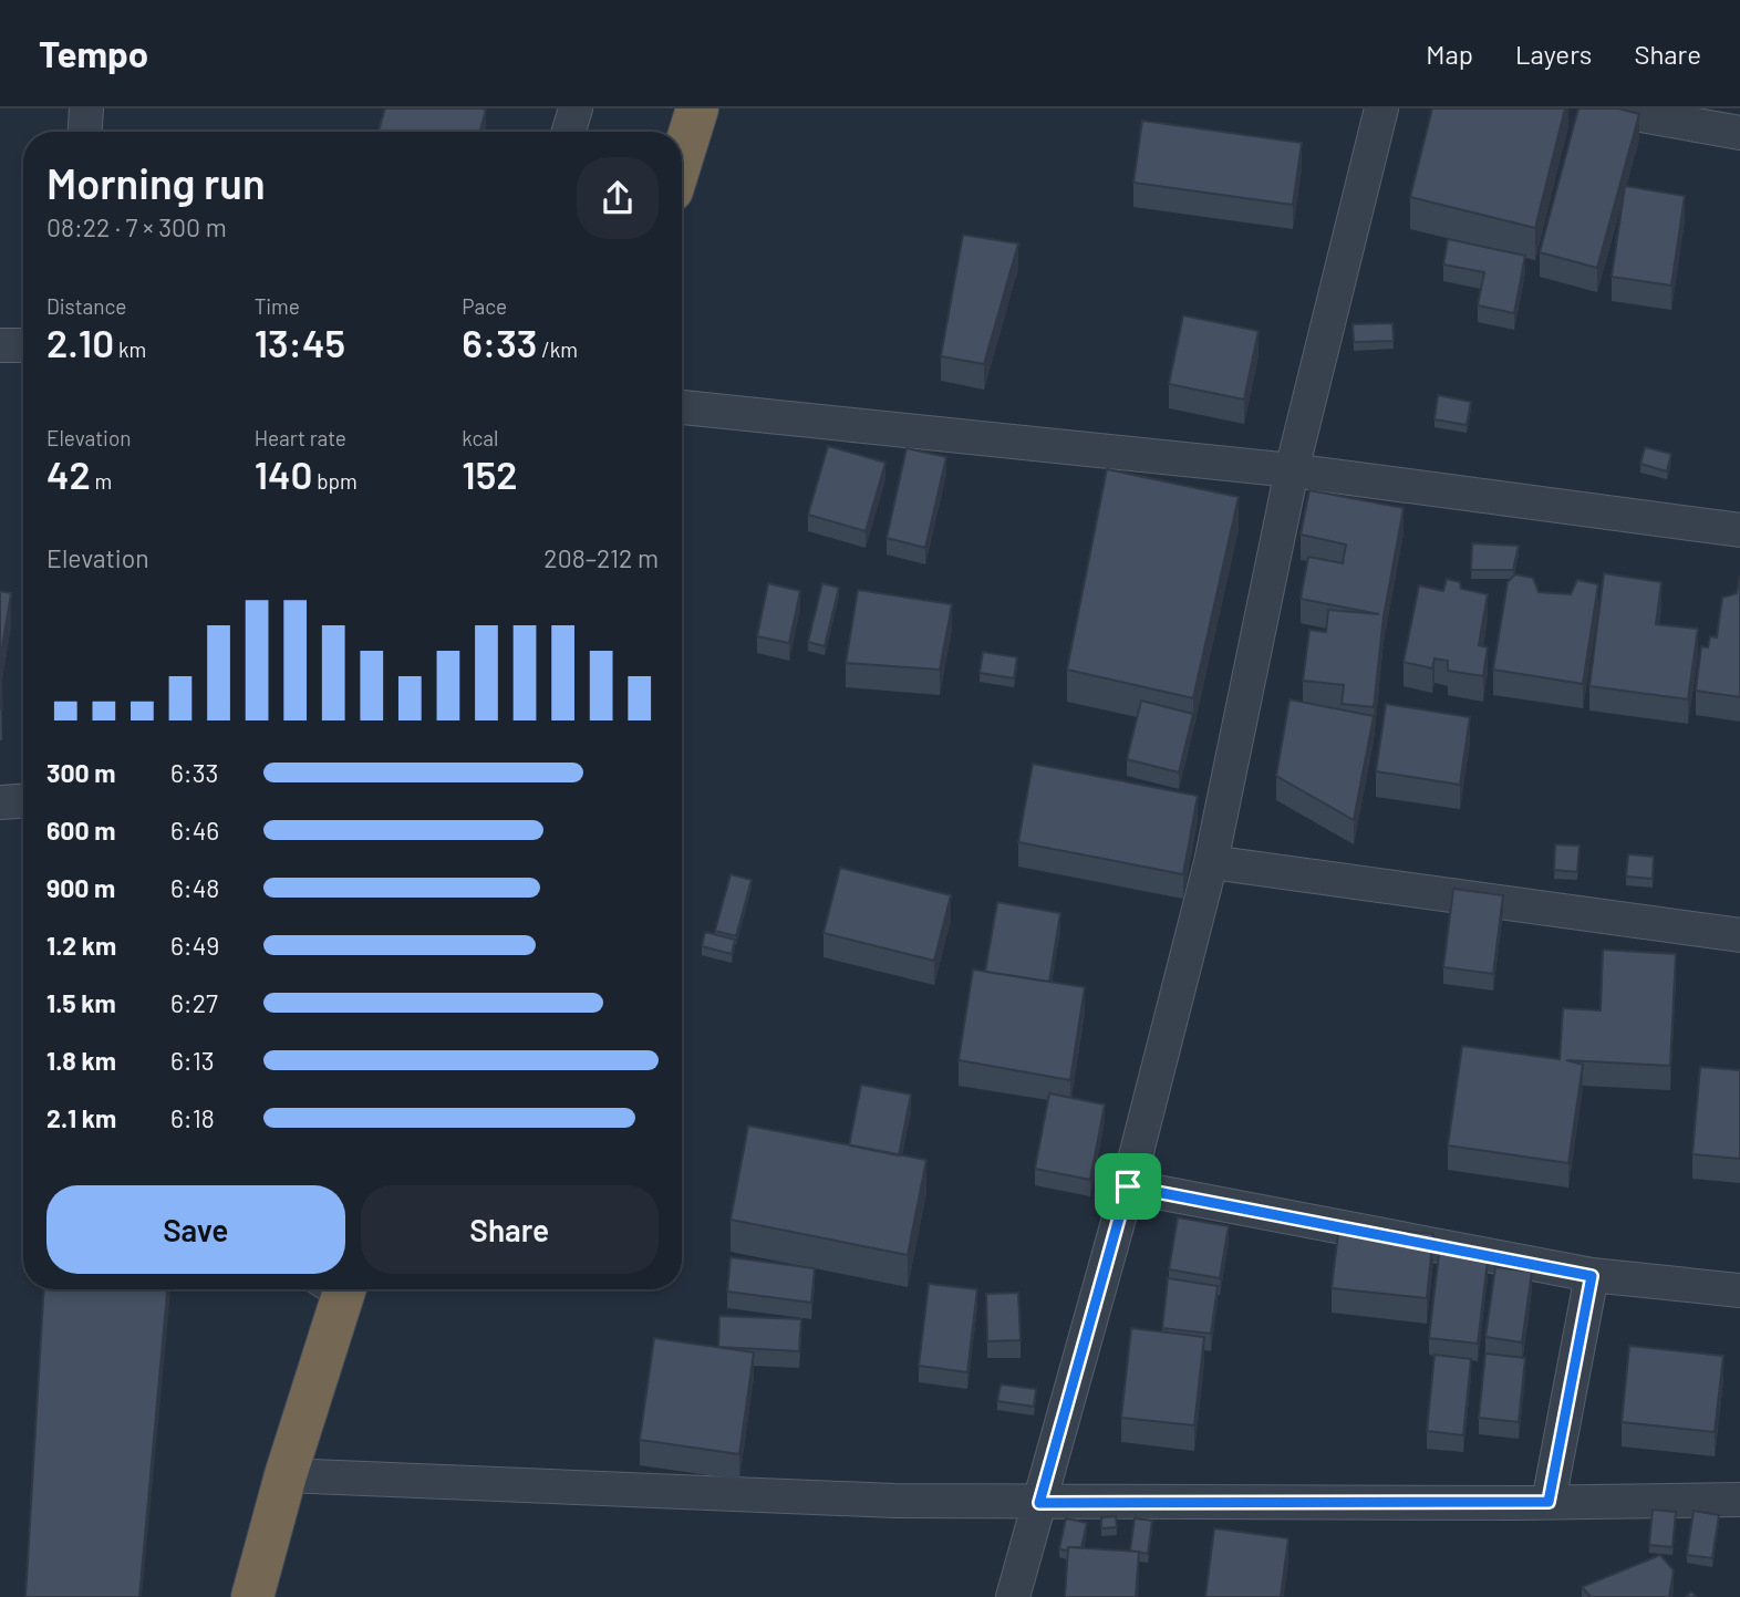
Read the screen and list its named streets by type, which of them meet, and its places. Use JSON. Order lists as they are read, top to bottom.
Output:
{
  "page": {
    "header": "Tempo",
    "nav": ["Map", "Layers", "Share"],
    "heading": ["Morning run", "08:22 · 7 × 300 m"],
    "stats": [
      ["Distance", "2.10 km"],
      ["Time", "13:45"],
      ["Pace", "6:33 /km"],
      ["Elevation", "42 m"],
      ["Heart rate", "140 bpm"],
      ["kcal", "152"]
    ],
    "chart": ["Elevation", "208–212 m"],
    "list": [
      {
        "name": "300 m",
        "note": "6:33"
      },
      {
        "name": "600 m",
        "note": "6:46"
      },
      {
        "name": "900 m",
        "note": "6:48"
      },
      {
        "name": "1.2 km",
        "note": "6:49"
      },
      {
        "name": "1.5 km",
        "note": "6:27"
      },
      {
        "name": "1.8 km",
        "note": "6:13"
      },
      {
        "name": "2.1 km",
        "note": "6:18"
      }
    ],
    "buttons": ["Save", "Share"]
  }
}
